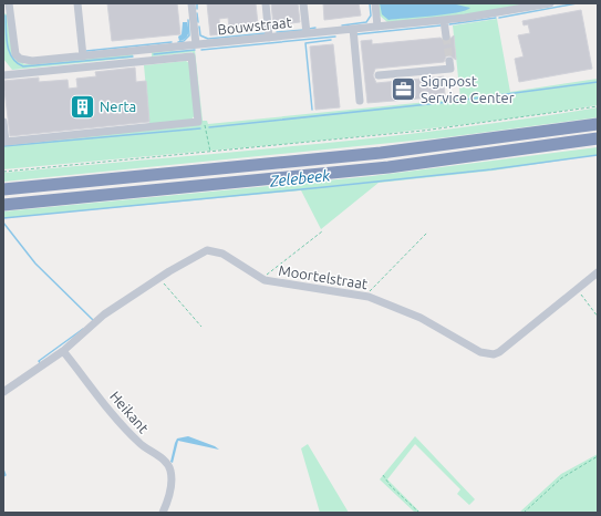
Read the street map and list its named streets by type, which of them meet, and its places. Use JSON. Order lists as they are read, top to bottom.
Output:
{
  "streets": {
    "street": ["Bouwstraat", "Moortelstraat", "Heikant"]
  },
  "crossings": [
    ["Moortelstraat", "Heikant"]
  ],
  "water": ["Zelebeek"],
  "places": {
    "office": ["Signpost Service Center"],
    "building": ["Nerta"]
  }
}
